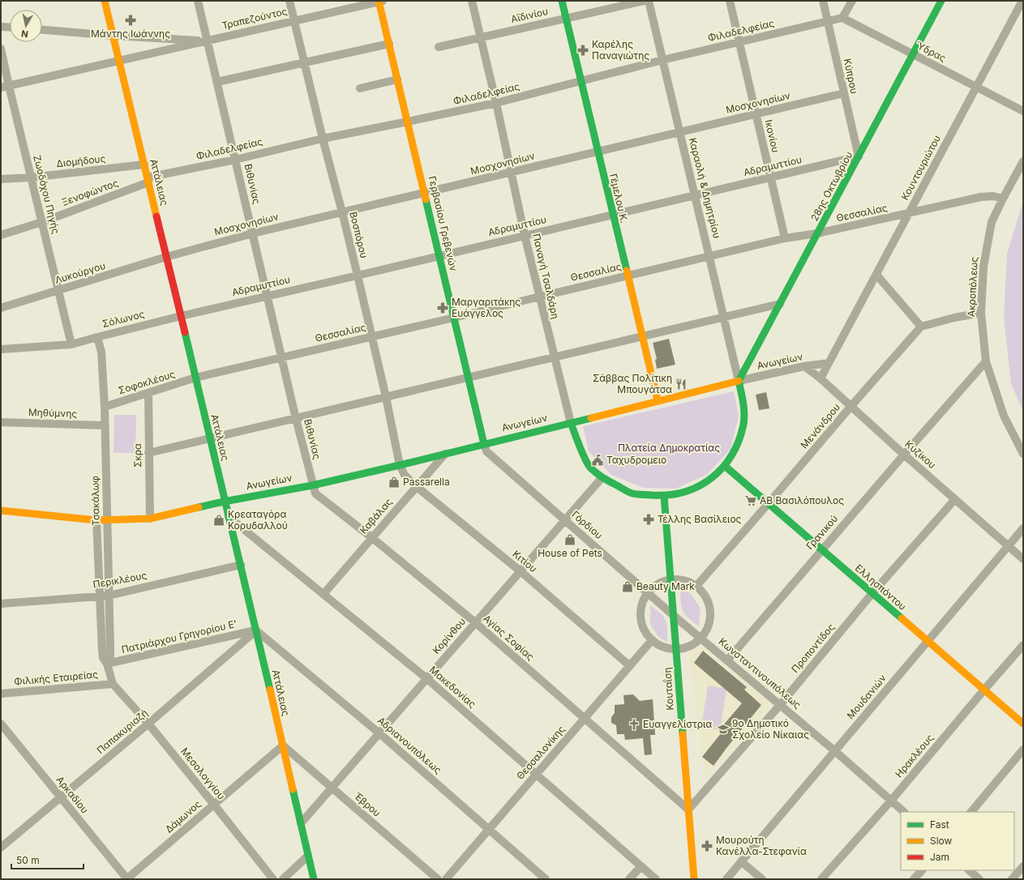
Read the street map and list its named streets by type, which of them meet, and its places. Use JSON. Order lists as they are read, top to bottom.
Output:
{
  "streets": {
    "main road": [
      "Αττάλειας",
      "28ης Οκτωβρίου",
      "Γέμελου Κ.",
      "Γερβασίου Γρεβενών",
      "Ανωγείων",
      "Ελλησπόντου",
      "Κουταΐση"
    ],
    "street": [
      "Αϊδινίου",
      "Τραπεζούντος",
      "Φιλαδελφείας",
      "Ύδρας",
      "Κύπρου",
      "Μοσχονησίων",
      "Ικονίου",
      "Διομήδους",
      "Αδραμυττίου",
      "Κουντουριώτου",
      "Βιθυνίας",
      "Καραολή & Δημητρίου",
      "Ξενοφώντος",
      "Ζωοδόχου Πηγής",
      "Θεσσαλίας",
      "Βοσπόρου",
      "Λυκούργου",
      "Παναγή Τσαλδάρη",
      "Ακροπόλεως",
      "Σόλωνος",
      "Σοφοκλέους",
      "Μηθύμνης",
      "Μενάνδρου",
      "Κυζίκου",
      "Σκρα",
      "Τσακάλωφ",
      "Καβάλας",
      "Γόρδιου",
      "Γρανικού",
      "Κιτίου",
      "Περικλέους",
      "Κορίνθου",
      "Πατριάρχου Γρηγορίου Ε'",
      "Αγίας Σοφίας",
      "Προποντίδος",
      "Κωνσταντινουπόλεως",
      "Φιλικής Εταιρείας",
      "Μακεδονίας",
      "Μουδανιών",
      "Παπακυριαζή",
      "Αδριανουπόλεως",
      "Θεσσαλονίκης",
      "Ηρακλέους",
      "Μεσολογγίου",
      "Αρκαδίου",
      "Έβρου",
      "Δάμωνος"
    ]
  },
  "crossings": [
    ["Αϊδινίου", "Γέμελου Κ."],
    ["Αϊδινίου", "Παναγή Τσαλδάρη"],
    ["Τραπεζούντος", "Αττάλειας"],
    ["Τραπεζούντος", "Βιθυνίας"],
    ["Τραπεζούντος", "Ζωοδόχου Πηγής"],
    ["Τραπεζούντος", "Γερβασίου Γρεβενών"],
    ["Τραπεζούντος", "Βοσπόρου"],
    ["Φιλαδελφείας", "Κύπρου"],
    ["Φιλαδελφείας", "Ικονίου"],
    ["Φιλαδελφείας", "Αττάλειας"],
    ["Φιλαδελφείας", "Βιθυνίας"],
    ["Φιλαδελφείας", "Καραολή & Δημητρίου"],
    ["Φιλαδελφείας", "Ξενοφώντος"],
    ["Φιλαδελφείας", "Γέμελου Κ."],
    ["Φιλαδελφείας", "Γερβασίου Γρεβενών"],
    ["Φιλαδελφείας", "Βοσπόρου"],
    ["Φιλαδελφείας", "Παναγή Τσαλδάρη"],
    ["Ύδρας", "Κουντουριώτου"],
    ["Ύδρας", "28ης Οκτωβρίου"],
    ["Κύπρου", "Μοσχονησίων"],
    ["Κύπρου", "Αδραμυττίου"],
    ["Κύπρου", "28ης Οκτωβρίου"],
    ["Μοσχονησίων", "Ικονίου"],
    ["Μοσχονησίων", "Αττάλειας"],
    ["Μοσχονησίων", "Βιθυνίας"],
    ["Μοσχονησίων", "Καραολή & Δημητρίου"],
    ["Μοσχονησίων", "Γέμελου Κ."],
    ["Μοσχονησίων", "Γερβασίου Γρεβενών"],
    ["Μοσχονησίων", "Βοσπόρου"],
    ["Μοσχονησίων", "Λυκούργου"],
    ["Μοσχονησίων", "Παναγή Τσαλδάρη"],
    ["Ικονίου", "Αδραμυττίου"],
    ["Ικονίου", "Θεσσαλίας"],
    ["Διομήδους", "Αττάλειας"],
    ["Διομήδους", "Ζωοδόχου Πηγής"],
    ["Αδραμυττίου", "Αττάλειας"],
    ["Αδραμυττίου", "Βιθυνίας"],
    ["Αδραμυττίου", "28ης Οκτωβρίου"],
    ["Αδραμυττίου", "Καραολή & Δημητρίου"],
    ["Αδραμυττίου", "Γέμελου Κ."],
    ["Αδραμυττίου", "Γερβασίου Γρεβενών"],
    ["Αδραμυττίου", "Βοσπόρου"],
    ["Αδραμυττίου", "Παναγή Τσαλδάρη"],
    ["Αδραμυττίου", "Σόλωνος"],
    ["Κουντουριώτου", "Θεσσαλίας"],
    ["Κουντουριώτου", "Ανωγείων"],
    ["Κουντουριώτου", "Κυζίκου"],
    ["Αττάλειας", "Ξενοφώντος"],
    ["Αττάλειας", "Θεσσαλίας"],
    ["Αττάλειας", "Λυκούργου"],
    ["Αττάλειας", "Σόλωνος"],
    ["Αττάλειας", "Ανωγείων"],
    ["Αττάλειας", "Σοφοκλέους"],
    ["Αττάλειας", "Περικλέους"],
    ["Αττάλειας", "Κορίνθου"],
    ["Αττάλειας", "Πατριάρχου Γρηγορίου Ε'"],
    ["Αττάλειας", "Μακεδονίας"],
    ["Αττάλειας", "Παπακυριαζή"],
    ["Αττάλειας", "Αδριανουπόλεως"],
    ["Αττάλειας", "Έβρου"],
    ["Αττάλειας", "Δάμωνος"],
    ["Βιθυνίας", "Θεσσαλίας"],
    ["Βιθυνίας", "Ανωγείων"],
    ["Βιθυνίας", "Αγίας Σοφίας"],
    ["28ης Οκτωβρίου", "Καραολή & Δημητρίου"],
    ["28ης Οκτωβρίου", "Θεσσαλίας"],
    ["28ης Οκτωβρίου", "Ανωγείων"],
    ["Καραολή & Δημητρίου", "Θεσσαλίας"],
    ["Καραολή & Δημητρίου", "Ανωγείων"],
    ["Ξενοφώντος", "Ζωοδόχου Πηγής"],
    ["Ζωοδόχου Πηγής", "Λυκούργου"],
    ["Ζωοδόχου Πηγής", "Σόλωνος"],
    ["Γέμελου Κ.", "Θεσσαλίας"],
    ["Γέμελου Κ.", "Ανωγείων"],
    ["Θεσσαλίας", "Γερβασίου Γρεβενών"],
    ["Θεσσαλίας", "Βοσπόρου"],
    ["Θεσσαλίας", "Παναγή Τσαλδάρη"],
    ["Θεσσαλίας", "Ακροπόλεως"],
    ["Θεσσαλίας", "Σοφοκλέους"],
    ["Γερβασίου Γρεβενών", "Ανωγείων"],
    ["Γερβασίου Γρεβενών", "Γόρδιου"],
    ["Βοσπόρου", "Ανωγείων"],
    ["Βοσπόρου", "Κιτίου"],
    ["Παναγή Τσαλδάρη", "Ανωγείων"],
    ["Ακροπόλεως", "Γρανικού"],
    ["Σόλωνος", "Τσακάλωφ"],
    ["Ανωγείων", "Κυζίκου"],
    ["Ανωγείων", "Σκρα"],
    ["Ανωγείων", "Τσακάλωφ"],
    ["Ανωγείων", "Καβάλας"],
    ["Ανωγείων", "Γόρδιου"],
    ["Ανωγείων", "Αγίας Σοφίας"],
    ["Σοφοκλέους", "Σκρα"],
    ["Σοφοκλέους", "Τσακάλωφ"],
    ["Μηθύμνης", "Τσακάλωφ"],
    ["Μενάνδρου", "Κυζίκου"],
    ["Μενάνδρου", "Ελλησπόντου"],
    ["Κυζίκου", "Γρανικού"],
    ["Κυζίκου", "Προποντίδος"],
    ["Κυζίκου", "Μουδανιών"],
    ["Τσακάλωφ", "Περικλέους"],
    ["Τσακάλωφ", "Πατριάρχου Γρηγορίου Ε'"],
    ["Τσακάλωφ", "Φιλικής Εταιρείας"],
    ["Τσακάλωφ", "Μεσολογγίου"],
    ["Καβάλας", "Κιτίου"],
    ["Καβάλας", "Αγίας Σοφίας"],
    ["Καβάλας", "Μακεδονίας"],
    ["Γόρδιου", "Κορίνθου"],
    ["Γόρδιου", "Κωνσταντινουπόλεως"],
    ["Γόρδιου", "Κουταΐση"],
    ["Γρανικού", "Ελλησπόντου"],
    ["Γρανικού", "Κωνσταντινουπόλεως"],
    ["Κιτίου", "Κορίνθου"],
    ["Κιτίου", "Θεσσαλονίκης"],
    ["Ελλησπόντου", "Προποντίδος"],
    ["Ελλησπόντου", "Μουδανιών"],
    ["Ελλησπόντου", "Ηρακλέους"],
    ["Κορίνθου", "Αγίας Σοφίας"],
    ["Κορίνθου", "Μακεδονίας"],
    ["Κορίνθου", "Αδριανουπόλεως"],
    ["Κορίνθου", "Έβρου"],
    ["Πατριάρχου Γρηγορίου Ε'", "Παπακυριαζή"],
    ["Πατριάρχου Γρηγορίου Ε'", "Αδριανουπόλεως"],
    ["Αγίας Σοφίας", "Προποντίδος"],
    ["Αγίας Σοφίας", "Κουταΐση"],
    ["Αγίας Σοφίας", "Θεσσαλονίκης"],
    ["Προποντίδος", "Κωνσταντινουπόλεως"],
    ["Προποντίδος", "Κουταΐση"],
    ["Κωνσταντινουπόλεως", "Κουταΐση"],
    ["Κωνσταντινουπόλεως", "Μουδανιών"],
    ["Κωνσταντινουπόλεως", "Ηρακλέους"],
    ["Φιλικής Εταιρείας", "Μεσολογγίου"],
    ["Μακεδονίας", "Θεσσαλονίκης"],
    ["Παπακυριαζή", "Αδριανουπόλεως"],
    ["Παπακυριαζή", "Μεσολογγίου"],
    ["Παπακυριαζή", "Αρκαδίου"],
    ["Αδριανουπόλεως", "Θεσσαλονίκης"],
    ["Μεσολογγίου", "Δάμωνος"],
    ["Αρκαδίου", "Δάμωνος"],
    ["Έβρου", "Δάμωνος"]
  ],
  "parks": ["Πλατεία Δημοκρατίας"],
  "places": {
    "pharmacy": [
      "Μάντης Ιωάννης",
      "Καρέλης Παναγιώτης",
      "Μαργαριτάκης Ευάγγελος",
      "Τέλλης Βασίλειος",
      "Μουρούτη Κανέλλα-Στεφανία"
    ],
    "restaurant": ["Σάββας Πολίτικη Μπουγάτσα"],
    "public building": ["Ταχυδρομειο"],
    "shop": [
      "Passarella",
      "Κρεαταγόρα Κορυδαλλού",
      "House of Pets",
      "Beauty Mark"
    ],
    "supermarket": ["ΑΒ Βασιλόπουλος"],
    "church": ["Ευαγγελίστρια"],
    "school or university": ["9o Δημοτικό Σχολείο Νίκαιας"]
  },
  "legend": ["Fast", "Slow", "Jam"],
  "scale_bar": "50 m",
  "north": "bottom"
}
